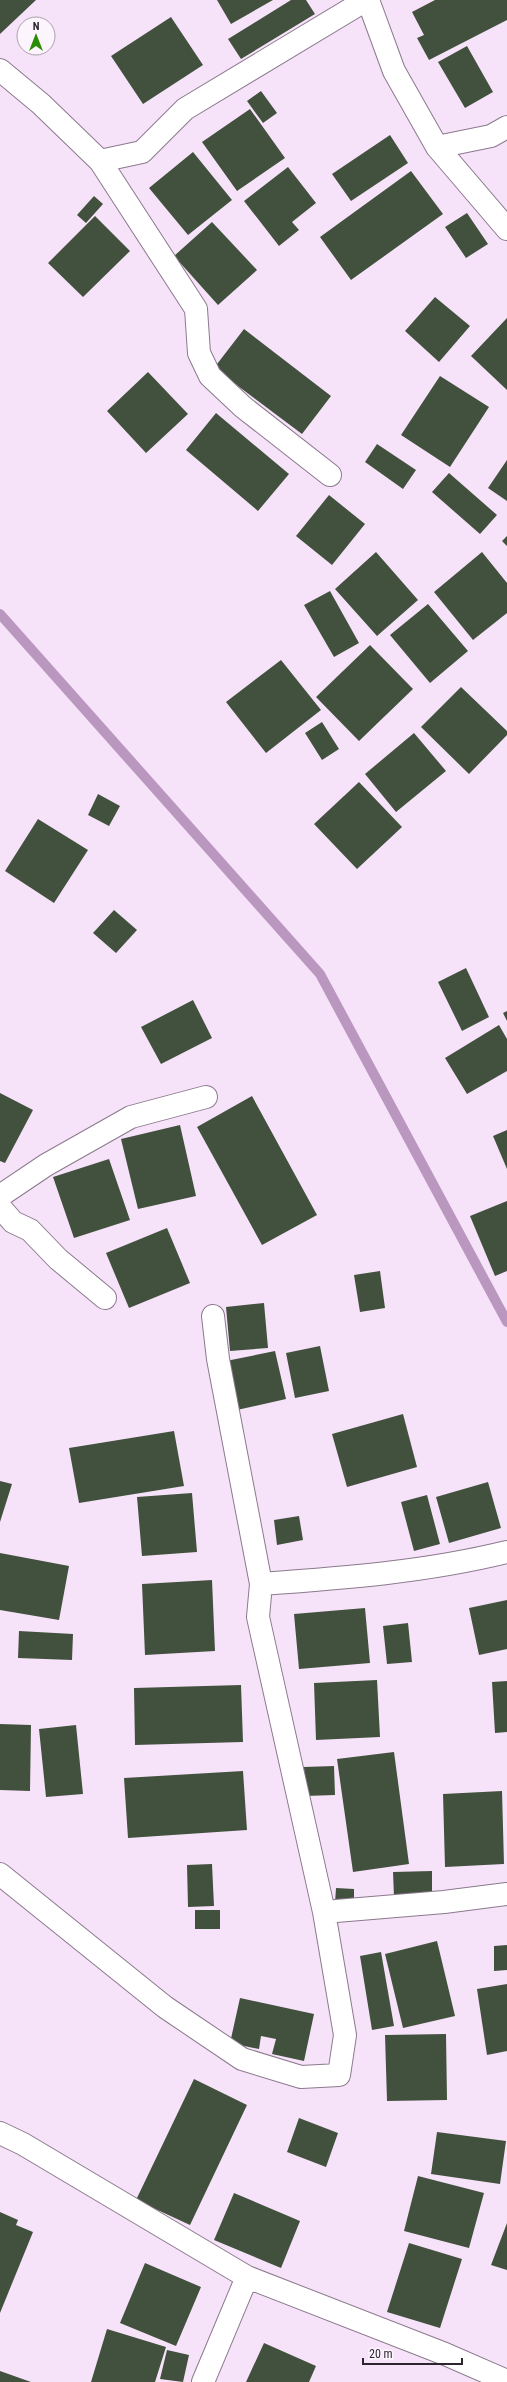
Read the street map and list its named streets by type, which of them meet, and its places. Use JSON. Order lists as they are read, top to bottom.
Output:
{
  "scale_bar": "20 m",
  "north": "top"
}
